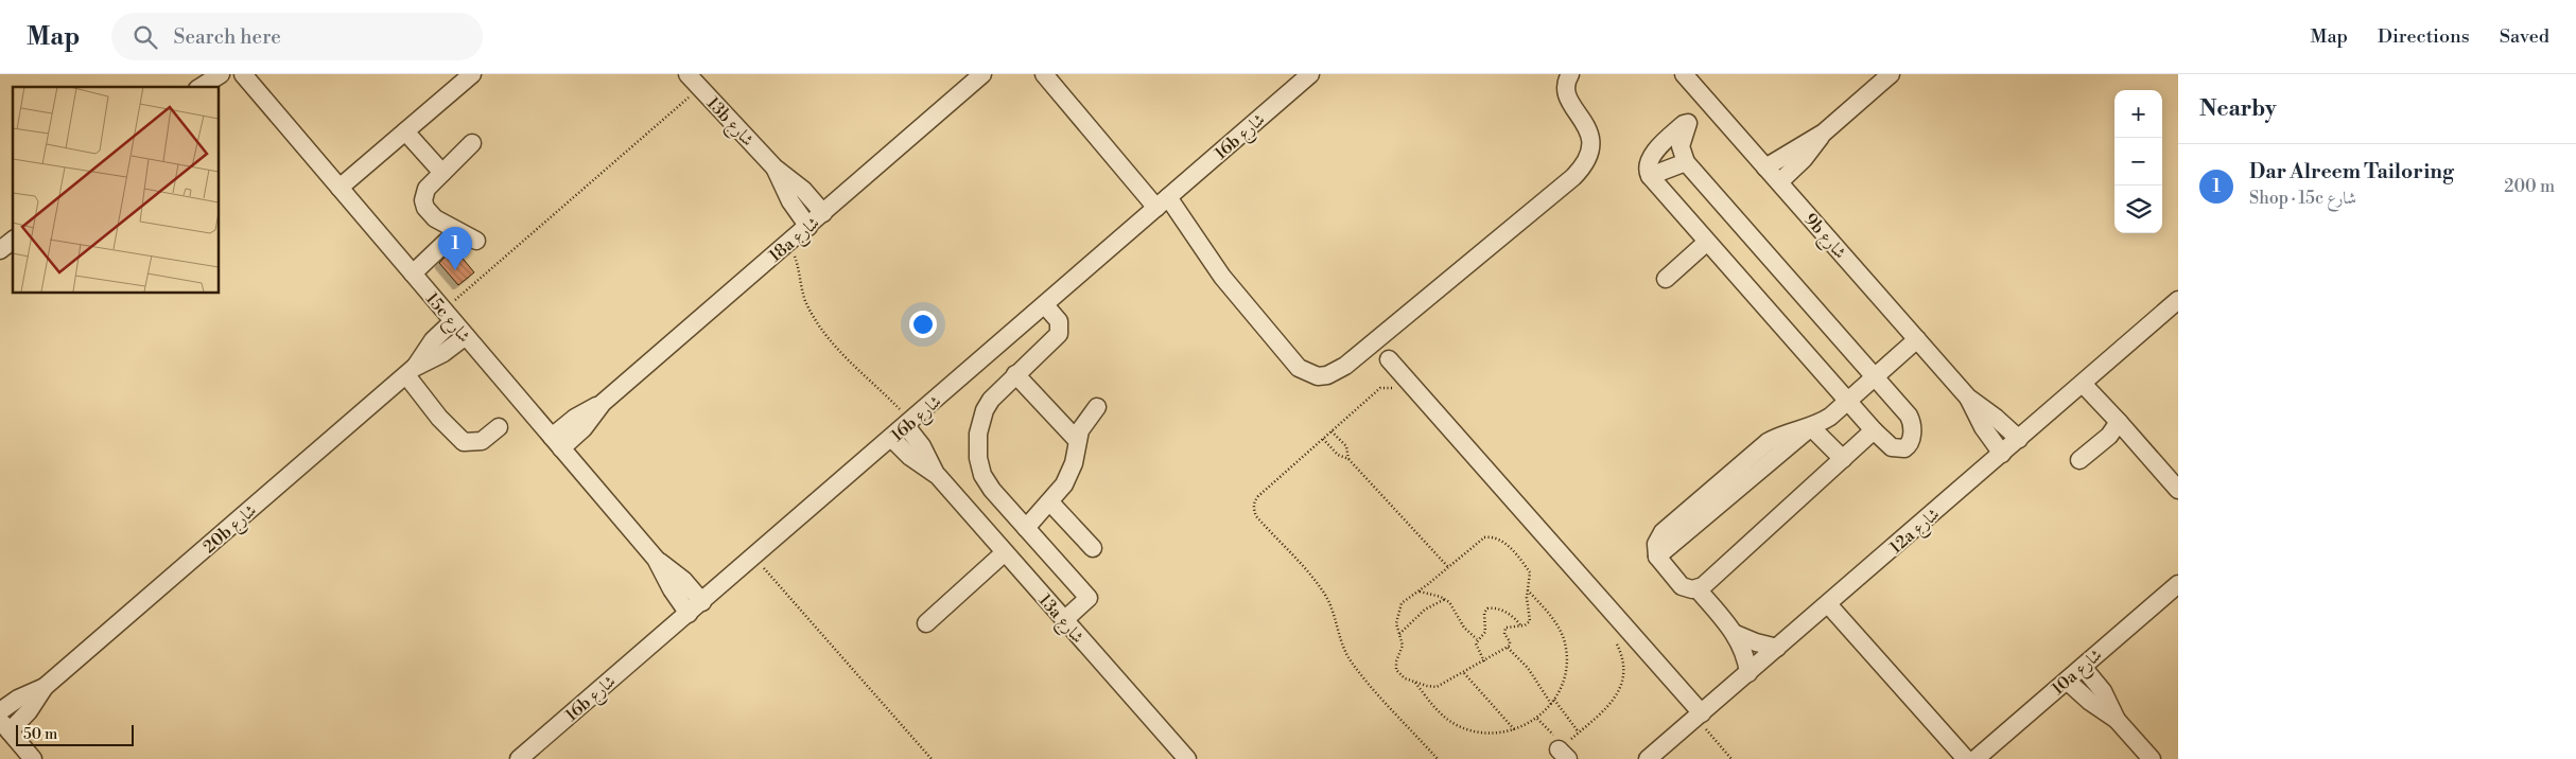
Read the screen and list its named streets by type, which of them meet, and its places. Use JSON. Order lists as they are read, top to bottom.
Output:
{
  "streets": {
    "street": [
      "13b شارع",
      "16b شارع",
      "9b شارع",
      "18a شارع",
      "15c شارع",
      "20b شارع",
      "12a شارع",
      "13a شارع",
      "10a شارع"
    ]
  },
  "crossings": [
    ["13b شارع", "18a شارع"],
    ["16b شارع", "15c شارع"],
    ["16b شارع", "13a شارع"],
    ["9b شارع", "12a شارع"],
    ["18a شارع", "15c شارع"],
    ["15c شارع", "20b شارع"]
  ],
  "scale_bar": "50 m",
  "page": {
    "header": "Map",
    "search": "Search here",
    "nav": ["Map", "Directions", "Saved"],
    "heading": "Nearby",
    "map_buttons": ["+", "−"],
    "list": [
      {
        "mark": "1",
        "name": "Dar Alreem Tailoring",
        "note": "Shop · 15c شارع",
        "value": "200 m"
      }
    ],
    "pins": "1",
    "scale": "50 m"
  }
}
